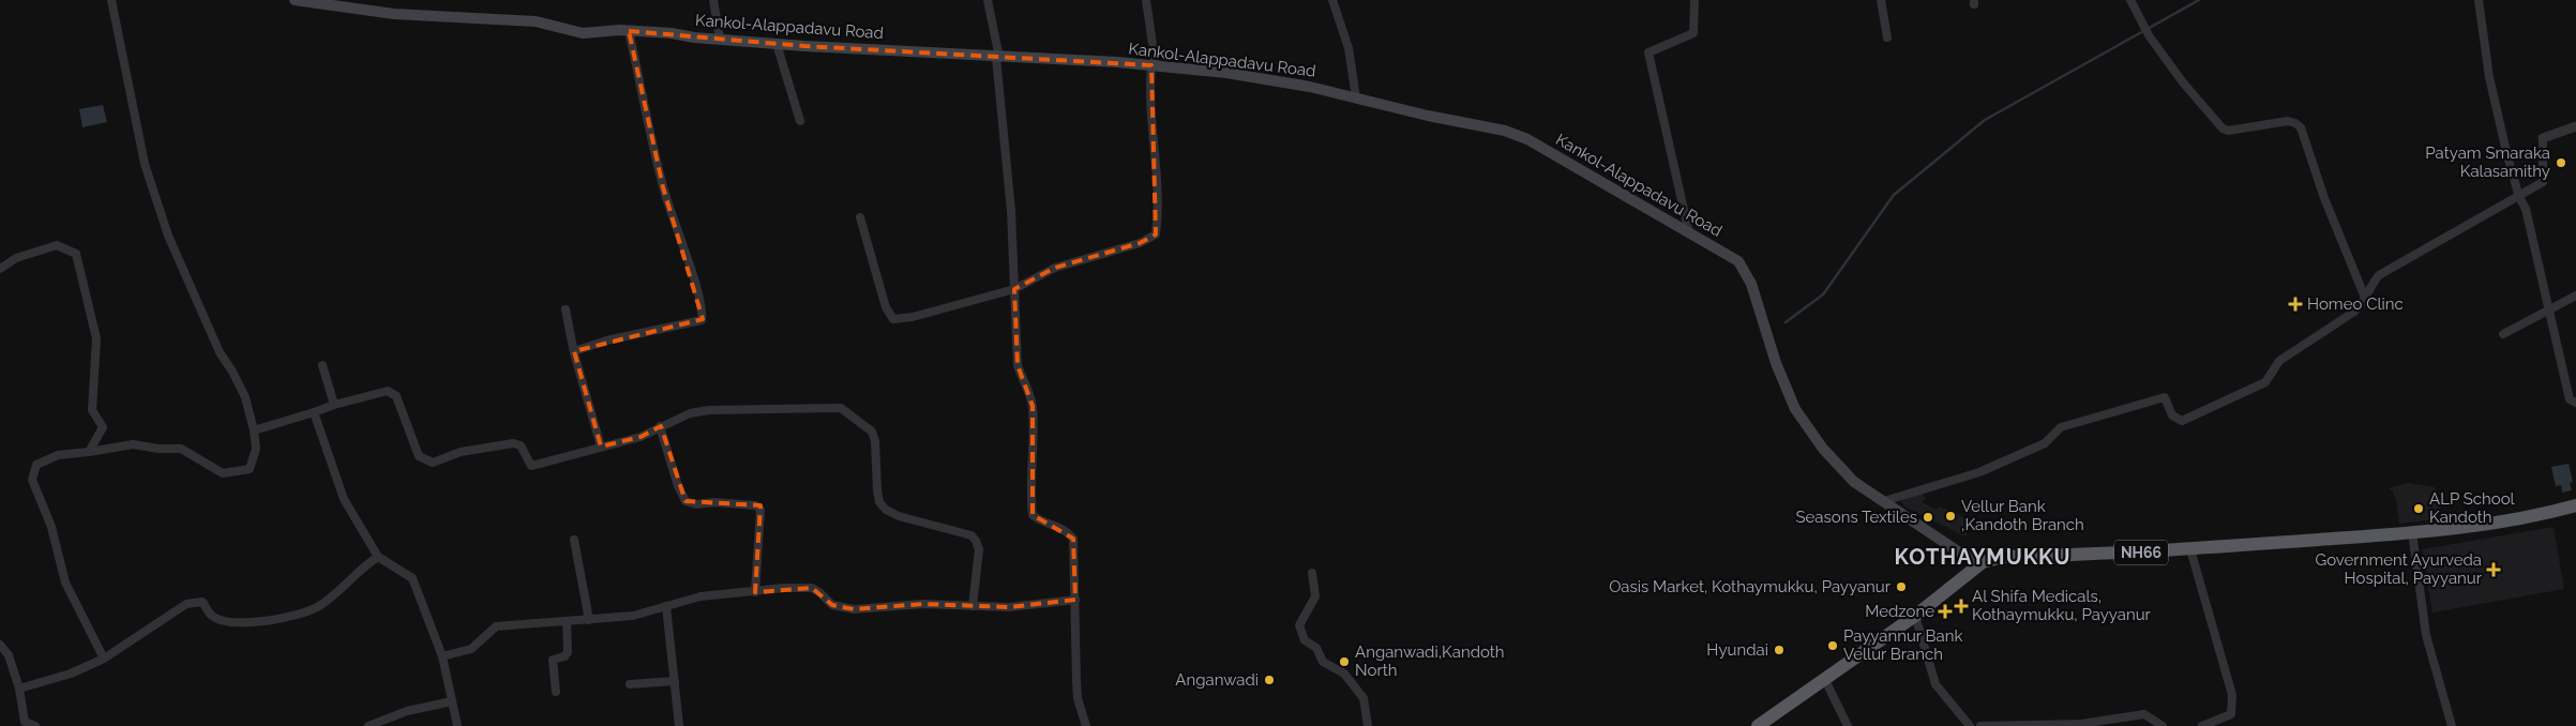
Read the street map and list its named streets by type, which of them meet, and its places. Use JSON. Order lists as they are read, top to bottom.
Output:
{
  "streets": {
    "highway": ["NH66"],
    "main road": ["Kankol-Alappadavu Road"]
  },
  "crossings": [
    ["Kankol-Alappadavu Road", "NH66"]
  ],
  "districts": ["KOTHAYMUKKU"],
  "places": {
    "other": [
      "Patyam Smaraka Kalasamithy",
      "ALP School Kandoth",
      "Vellur Bank ,Kandoth Branch",
      "Seasons Textiles",
      "Oasis Market, Kothaymukku, Payyanur",
      "Payyannur Bank Vellur Branch",
      "Hyundai",
      "Anganwadi,Kandoth North",
      "Anganwadi"
    ],
    "health": [
      "Homeo Clinc",
      "Government Ayurveda Hospital, Payyanur",
      "Al Shifa Medicals, Kothaymukku, Payyanur",
      "Medzone"
    ]
  }
}
